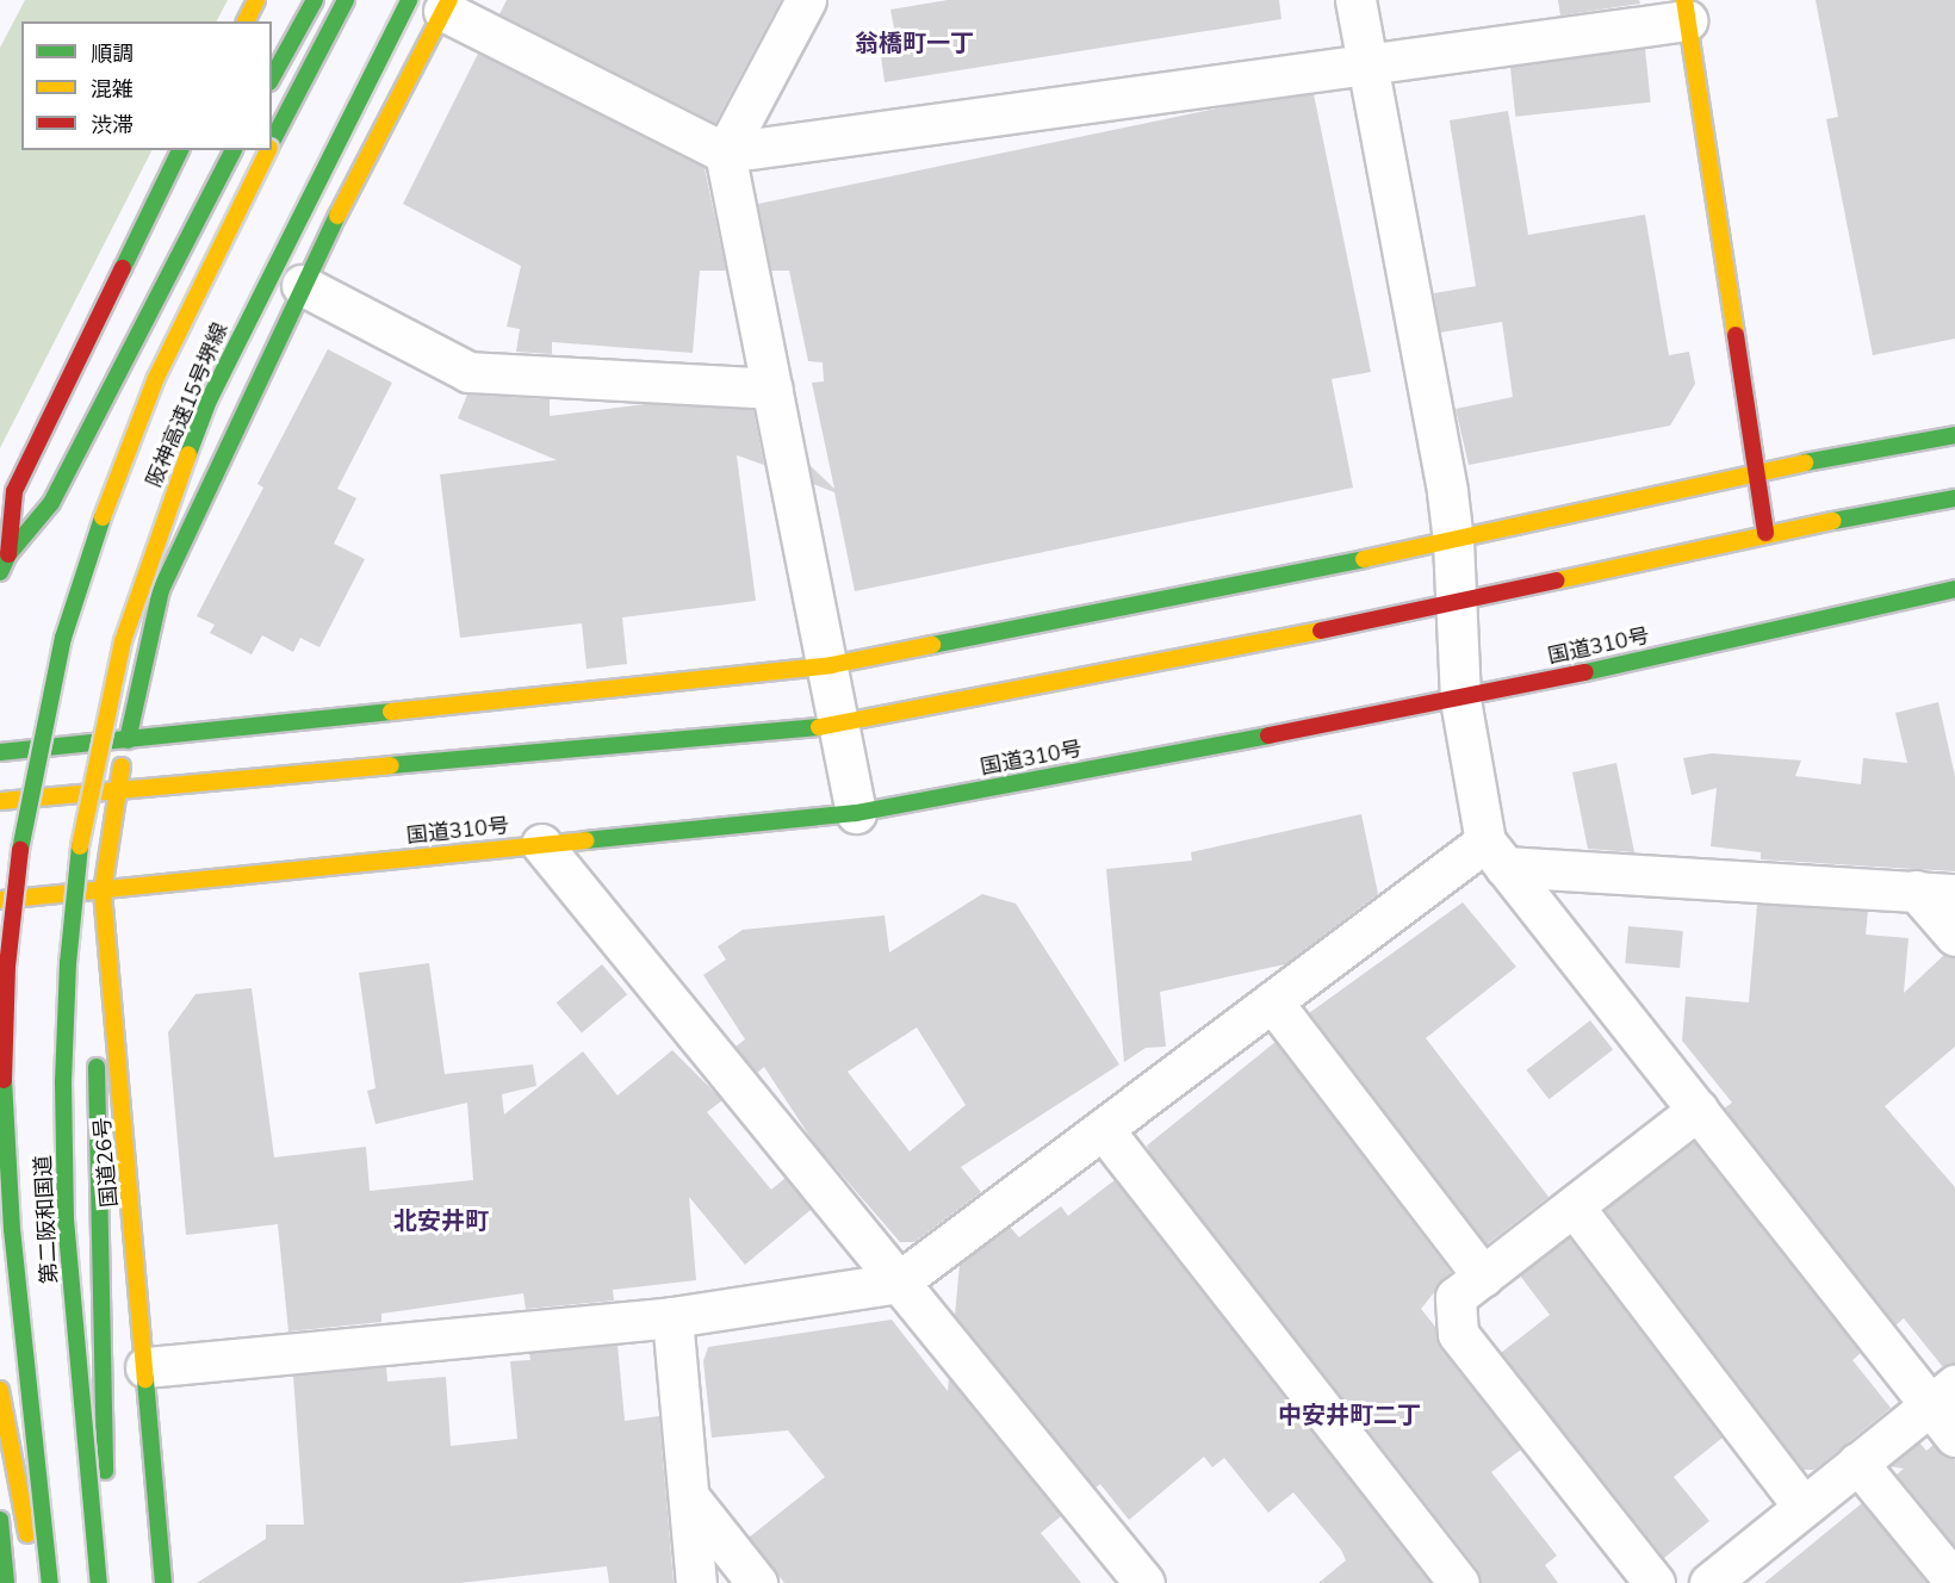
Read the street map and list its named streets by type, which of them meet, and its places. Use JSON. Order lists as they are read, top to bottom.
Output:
{
  "streets": {
    "main road": [
      "阪神高速15号堺線",
      "国道310号",
      "国道26号",
      "第二阪和国道"
    ]
  },
  "crossings": [
    ["阪神高速15号堺線", "国道26号"],
    ["阪神高速15号堺線", "第二阪和国道"],
    ["国道310号", "国道26号"]
  ],
  "districts": ["翁橋町一丁", "北安井町", "中安井町二丁"],
  "legend": ["順調", "混雑", "渋滞"]
}
